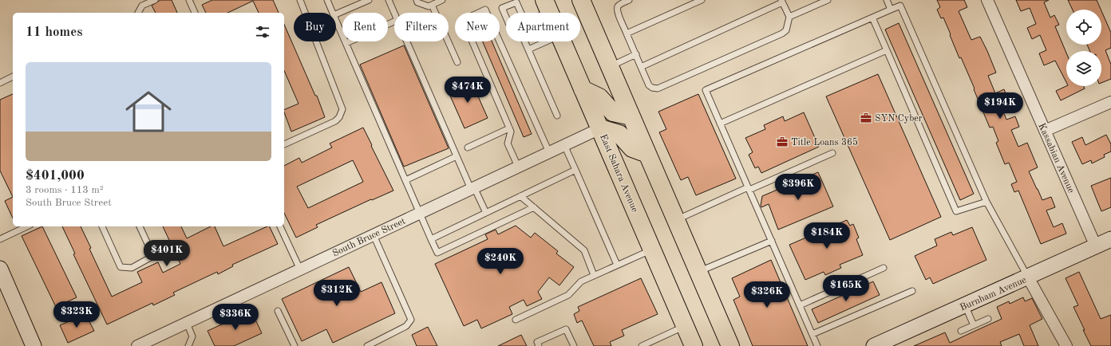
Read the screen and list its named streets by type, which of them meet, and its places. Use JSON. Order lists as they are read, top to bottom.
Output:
{
  "streets": {
    "main road": ["East Sahara Avenue"],
    "street": ["Kassabian Avenue", "South Bruce Street", "Burnham Avenue"]
  },
  "crossings": [
    ["Kassabian Avenue", "Burnham Avenue"],
    ["East Sahara Avenue", "South Bruce Street"]
  ],
  "places": {
    "office": ["SYN Cyber", "Title Loans 365"]
  },
  "page": {
    "chip": [
      "Buy",
      "Rent",
      "Filters",
      "New",
      "Apartment"
    ],
    "heading": "11 homes",
    "list": [
      {
        "name": "$401,000",
        "note": "3 rooms · 113 m² · South Bruce Street"
      }
    ],
    "price": [
      "$474K",
      "$194K",
      "$396K",
      "$184K",
      "$401K",
      "$240K",
      "$165K",
      "$312K",
      "$326K",
      "$323K",
      "$336K"
    ]
  }
}
